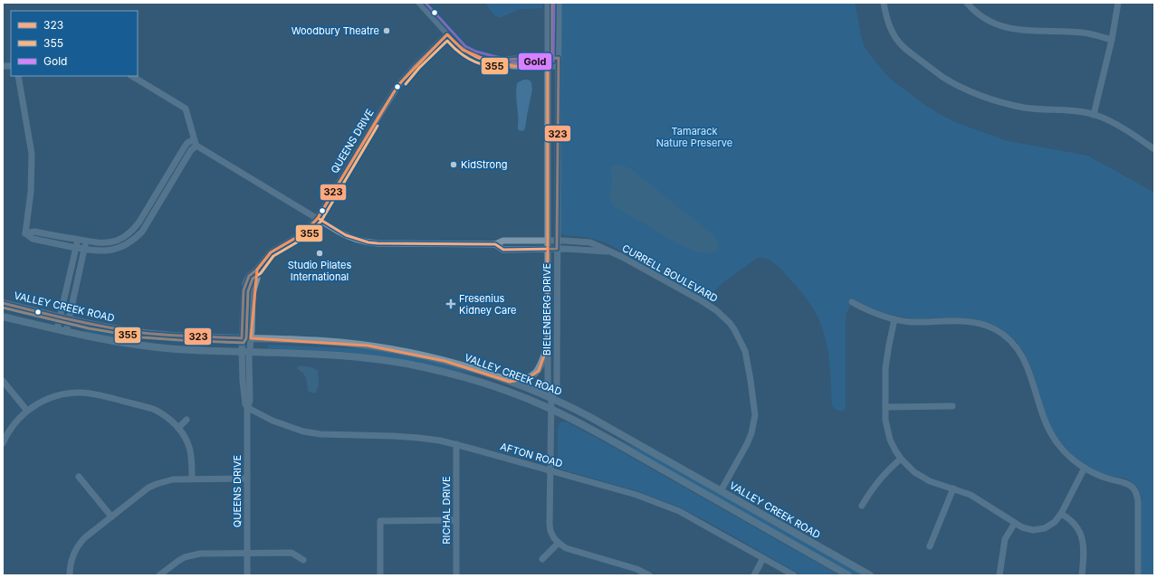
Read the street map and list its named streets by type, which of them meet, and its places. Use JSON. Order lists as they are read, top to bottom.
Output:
{
  "streets": {
    "main road": ["VALLEY CREEK ROAD"],
    "street": [
      "QUEENS DRIVE",
      "CURRELL BOULEVARD",
      "BIELENBERG DRIVE",
      "AFTON ROAD",
      "RICHAL DRIVE"
    ]
  },
  "crossings": [
    ["QUEENS DRIVE", "CURRELL BOULEVARD"],
    ["QUEENS DRIVE", "VALLEY CREEK ROAD"],
    ["QUEENS DRIVE", "AFTON ROAD"],
    ["CURRELL BOULEVARD", "VALLEY CREEK ROAD"],
    ["CURRELL BOULEVARD", "BIELENBERG DRIVE"],
    ["VALLEY CREEK ROAD", "BIELENBERG DRIVE"],
    ["BIELENBERG DRIVE", "AFTON ROAD"],
    ["AFTON ROAD", "RICHAL DRIVE"]
  ],
  "parks": ["Tamarack Nature Preserve"],
  "places": {
    "other": ["Woodbury Theatre", "KidStrong", "Studio Pilates International"],
    "health": ["Fresenius Kidney Care"]
  },
  "lines": ["transit line 355", "transit line Gold", "transit line 323"],
  "legend": ["323", "355", "Gold"]
}
